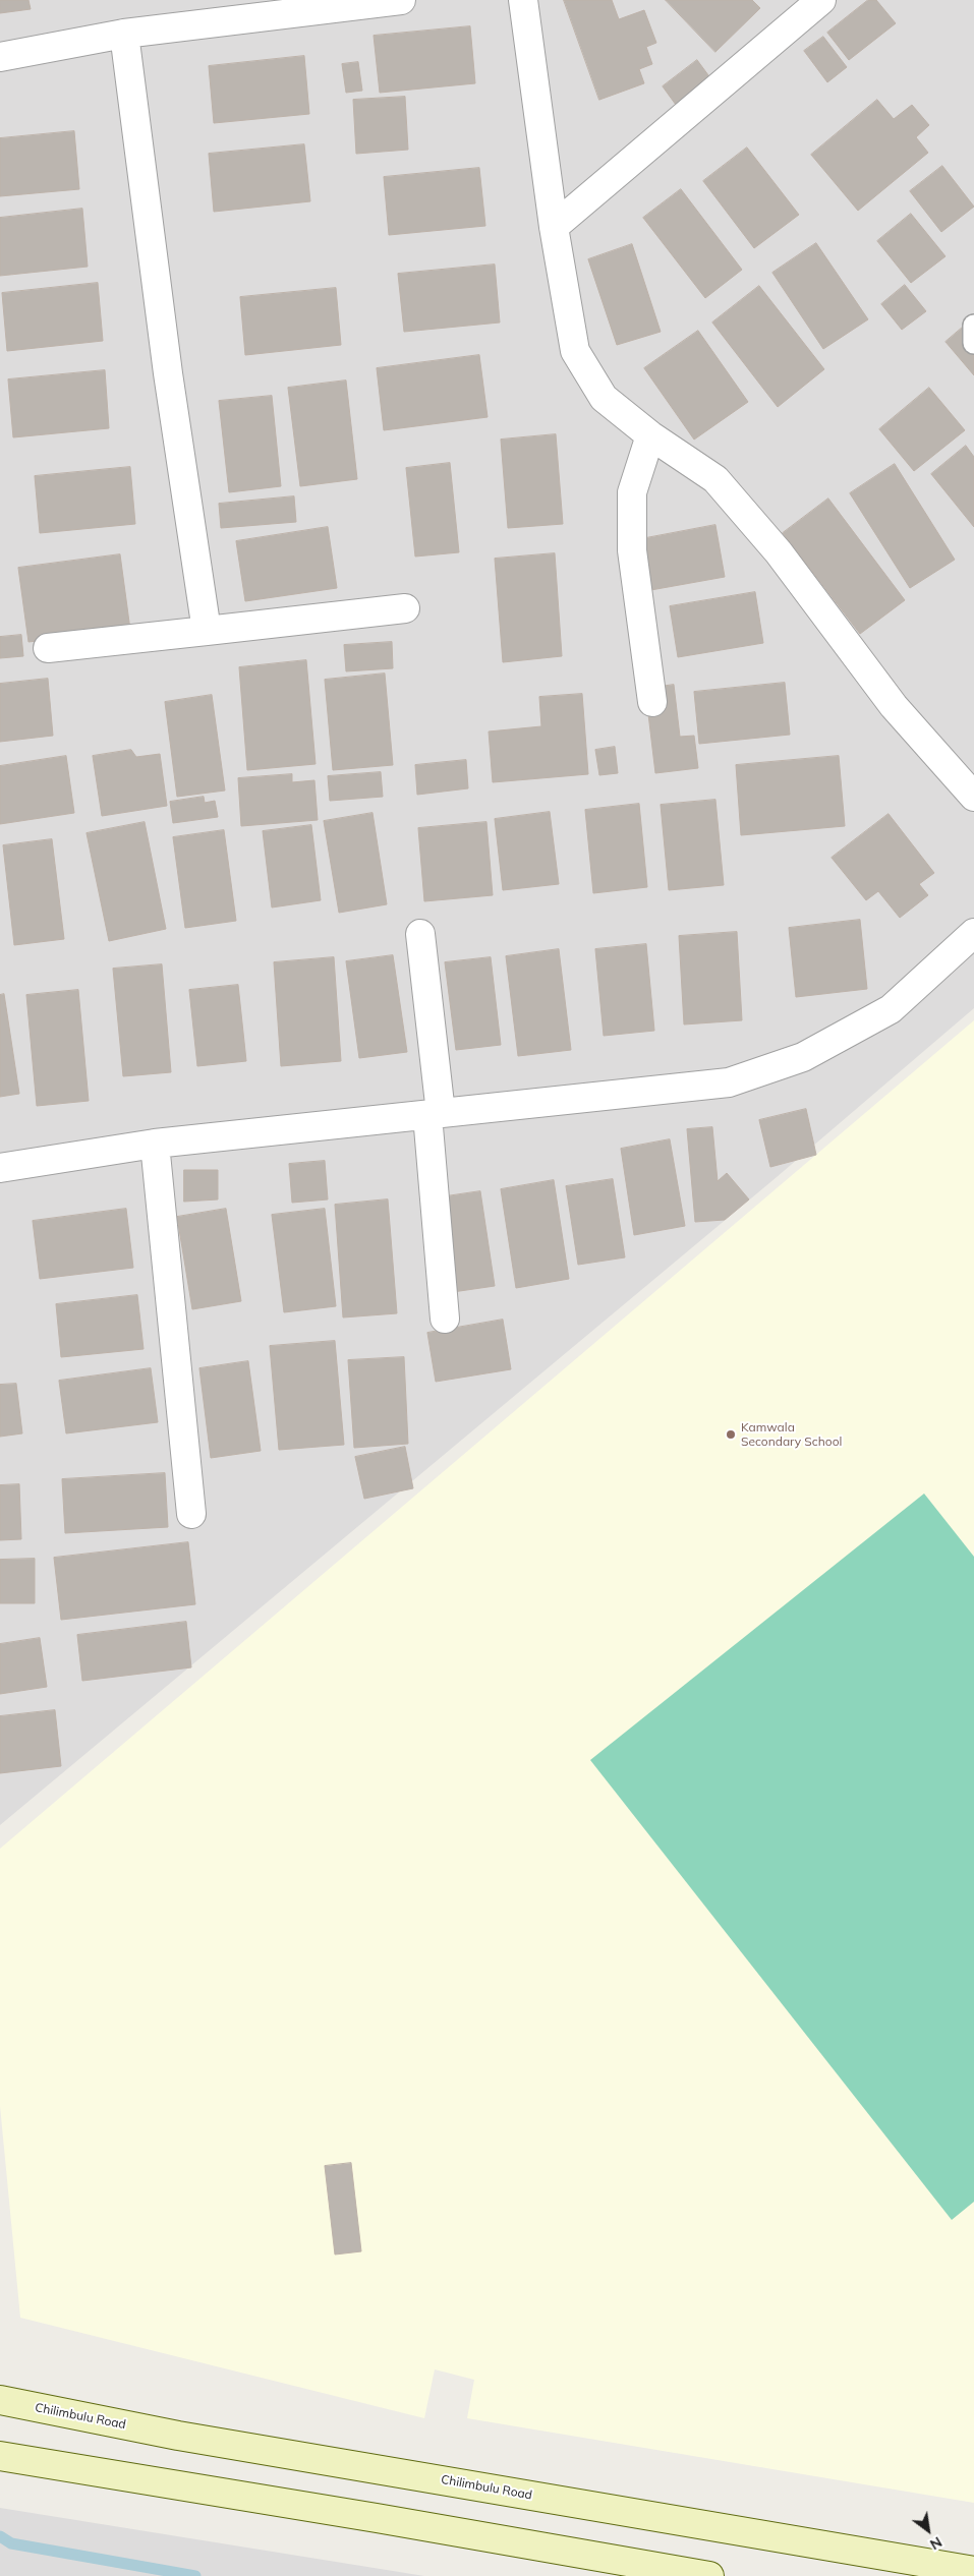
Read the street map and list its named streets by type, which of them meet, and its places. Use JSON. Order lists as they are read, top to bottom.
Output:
{
  "streets": {
    "main road": ["Chilimbulu Road"]
  },
  "places": ["Kamwala Secondary School"],
  "north": "bottom right"
}
